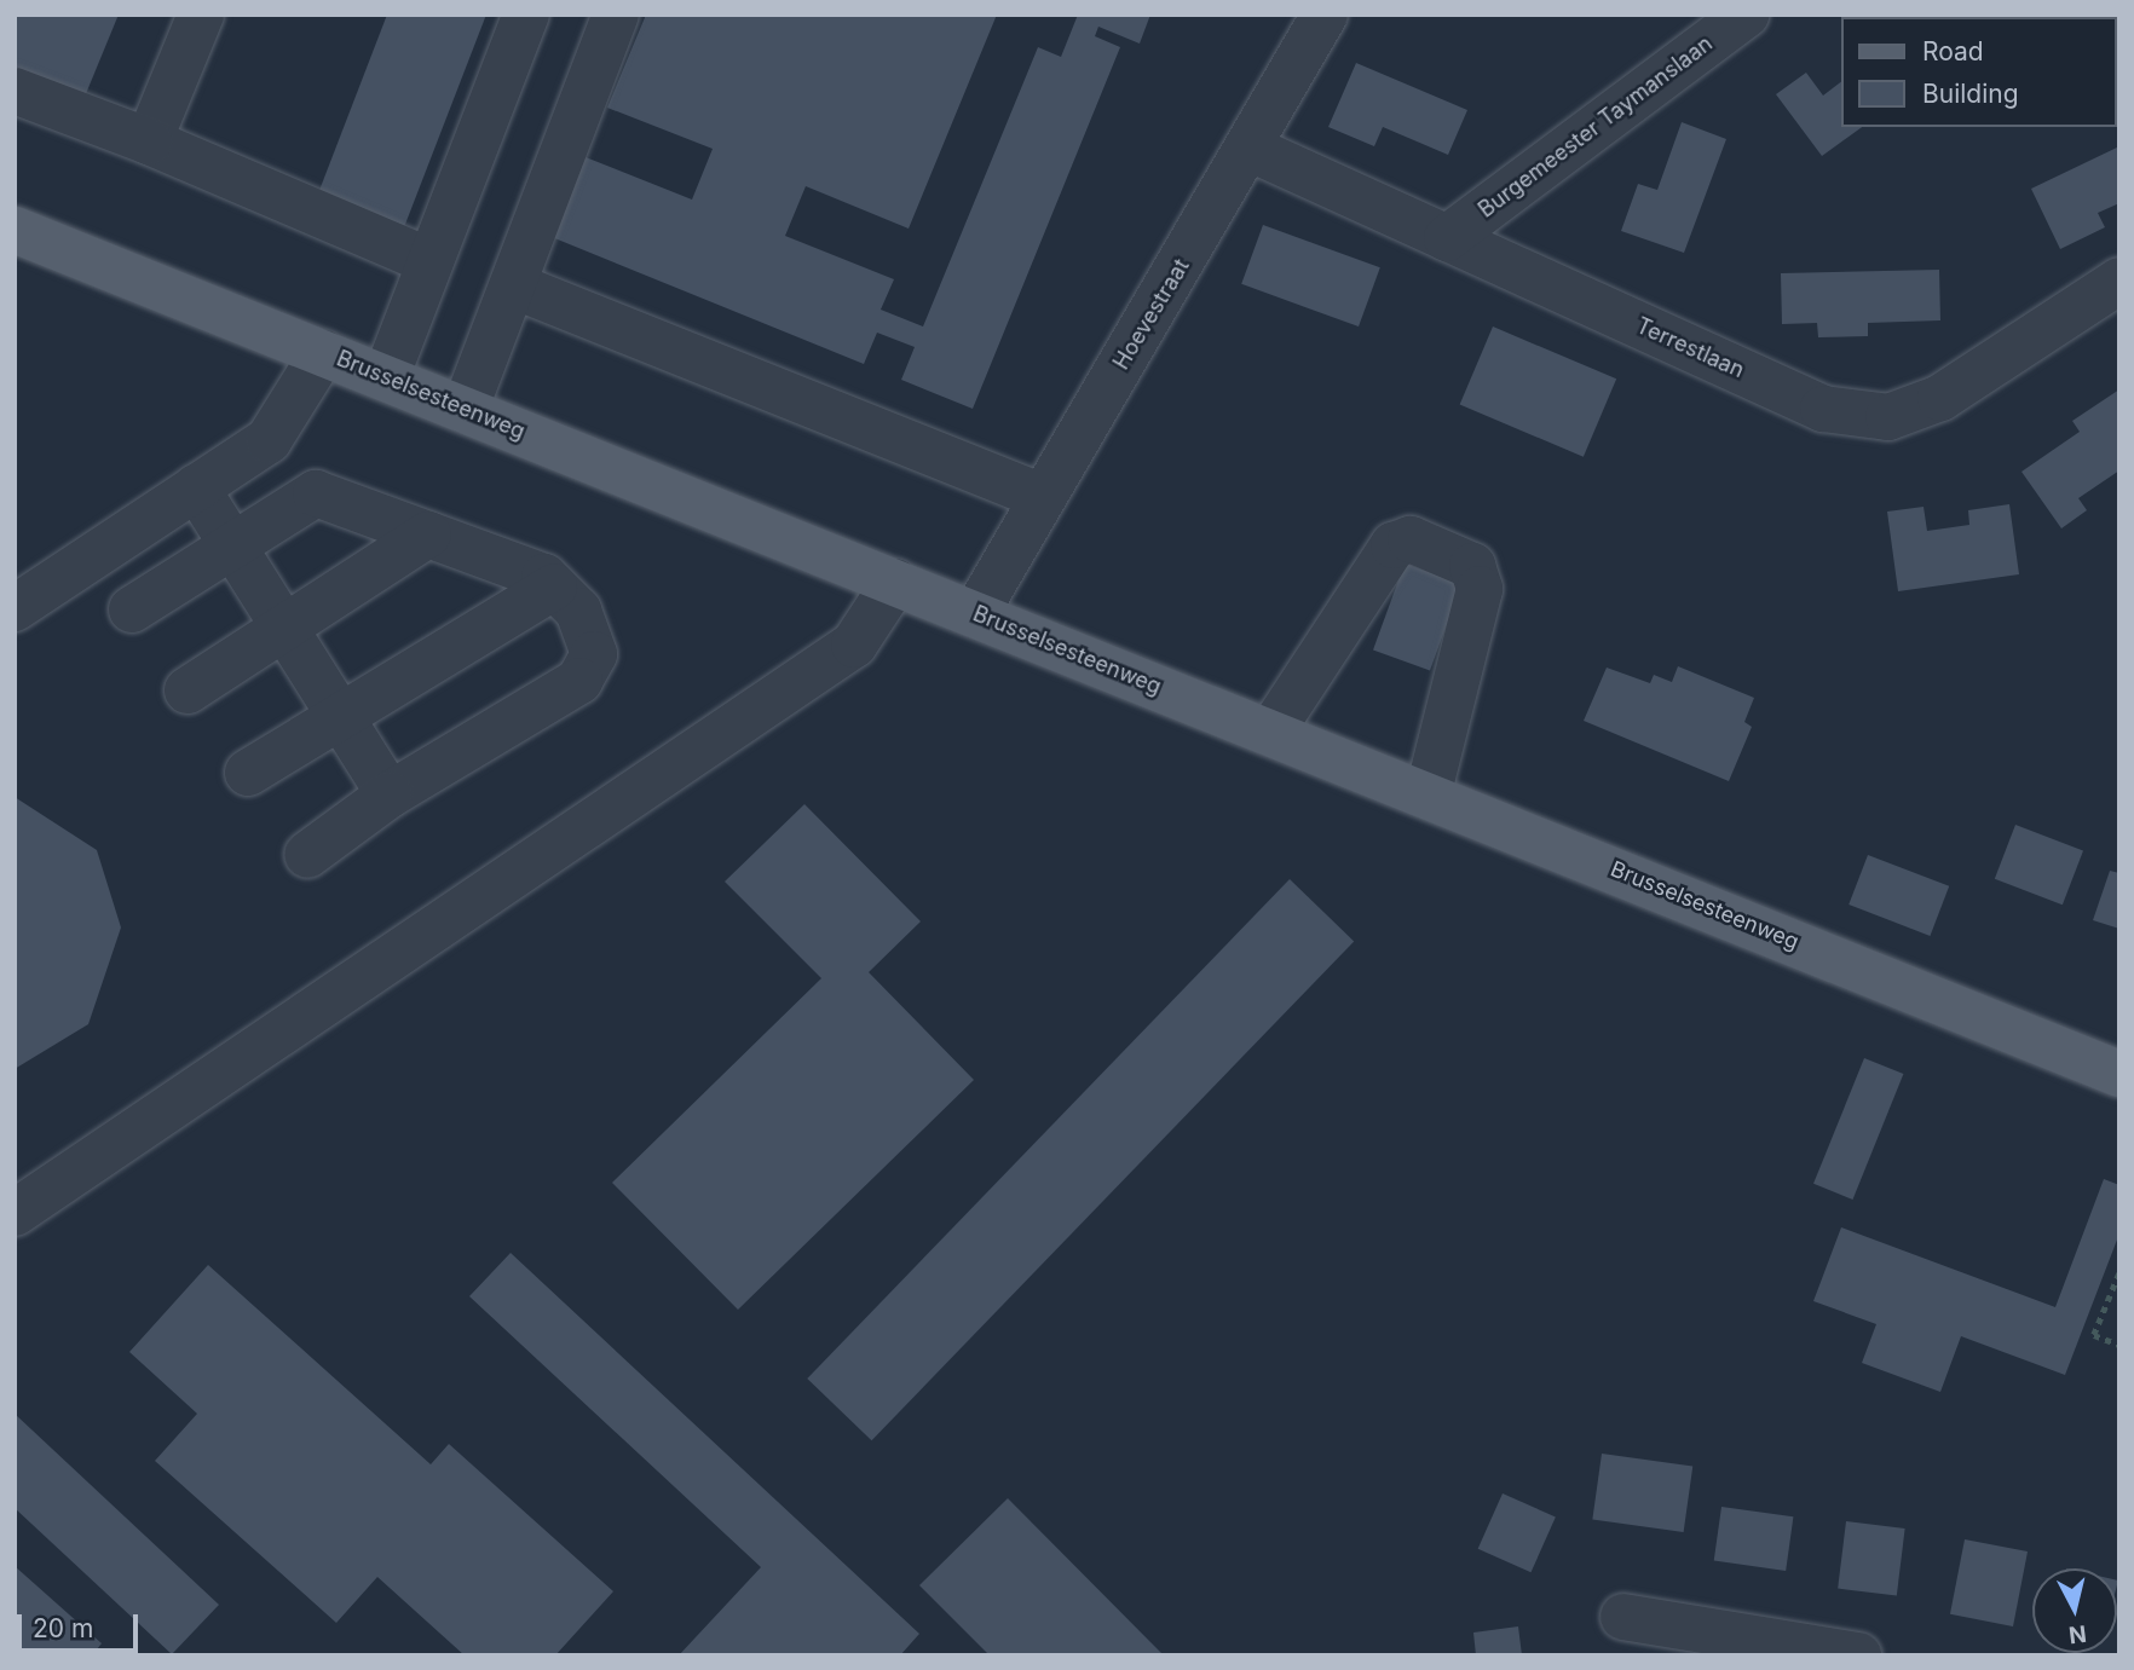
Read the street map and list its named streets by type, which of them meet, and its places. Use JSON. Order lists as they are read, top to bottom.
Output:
{
  "streets": {
    "main road": ["Brusselsesteenweg"],
    "street": ["Burgemeester Taymanslaan", "Hoevestraat", "Terrestlaan"]
  },
  "crossings": [
    ["Burgemeester Taymanslaan", "Terrestlaan"],
    ["Hoevestraat", "Terrestlaan"],
    ["Hoevestraat", "Brusselsesteenweg"]
  ],
  "legend": ["Road", "Building"],
  "scale_bar": "20 m",
  "north": "bottom"
}
